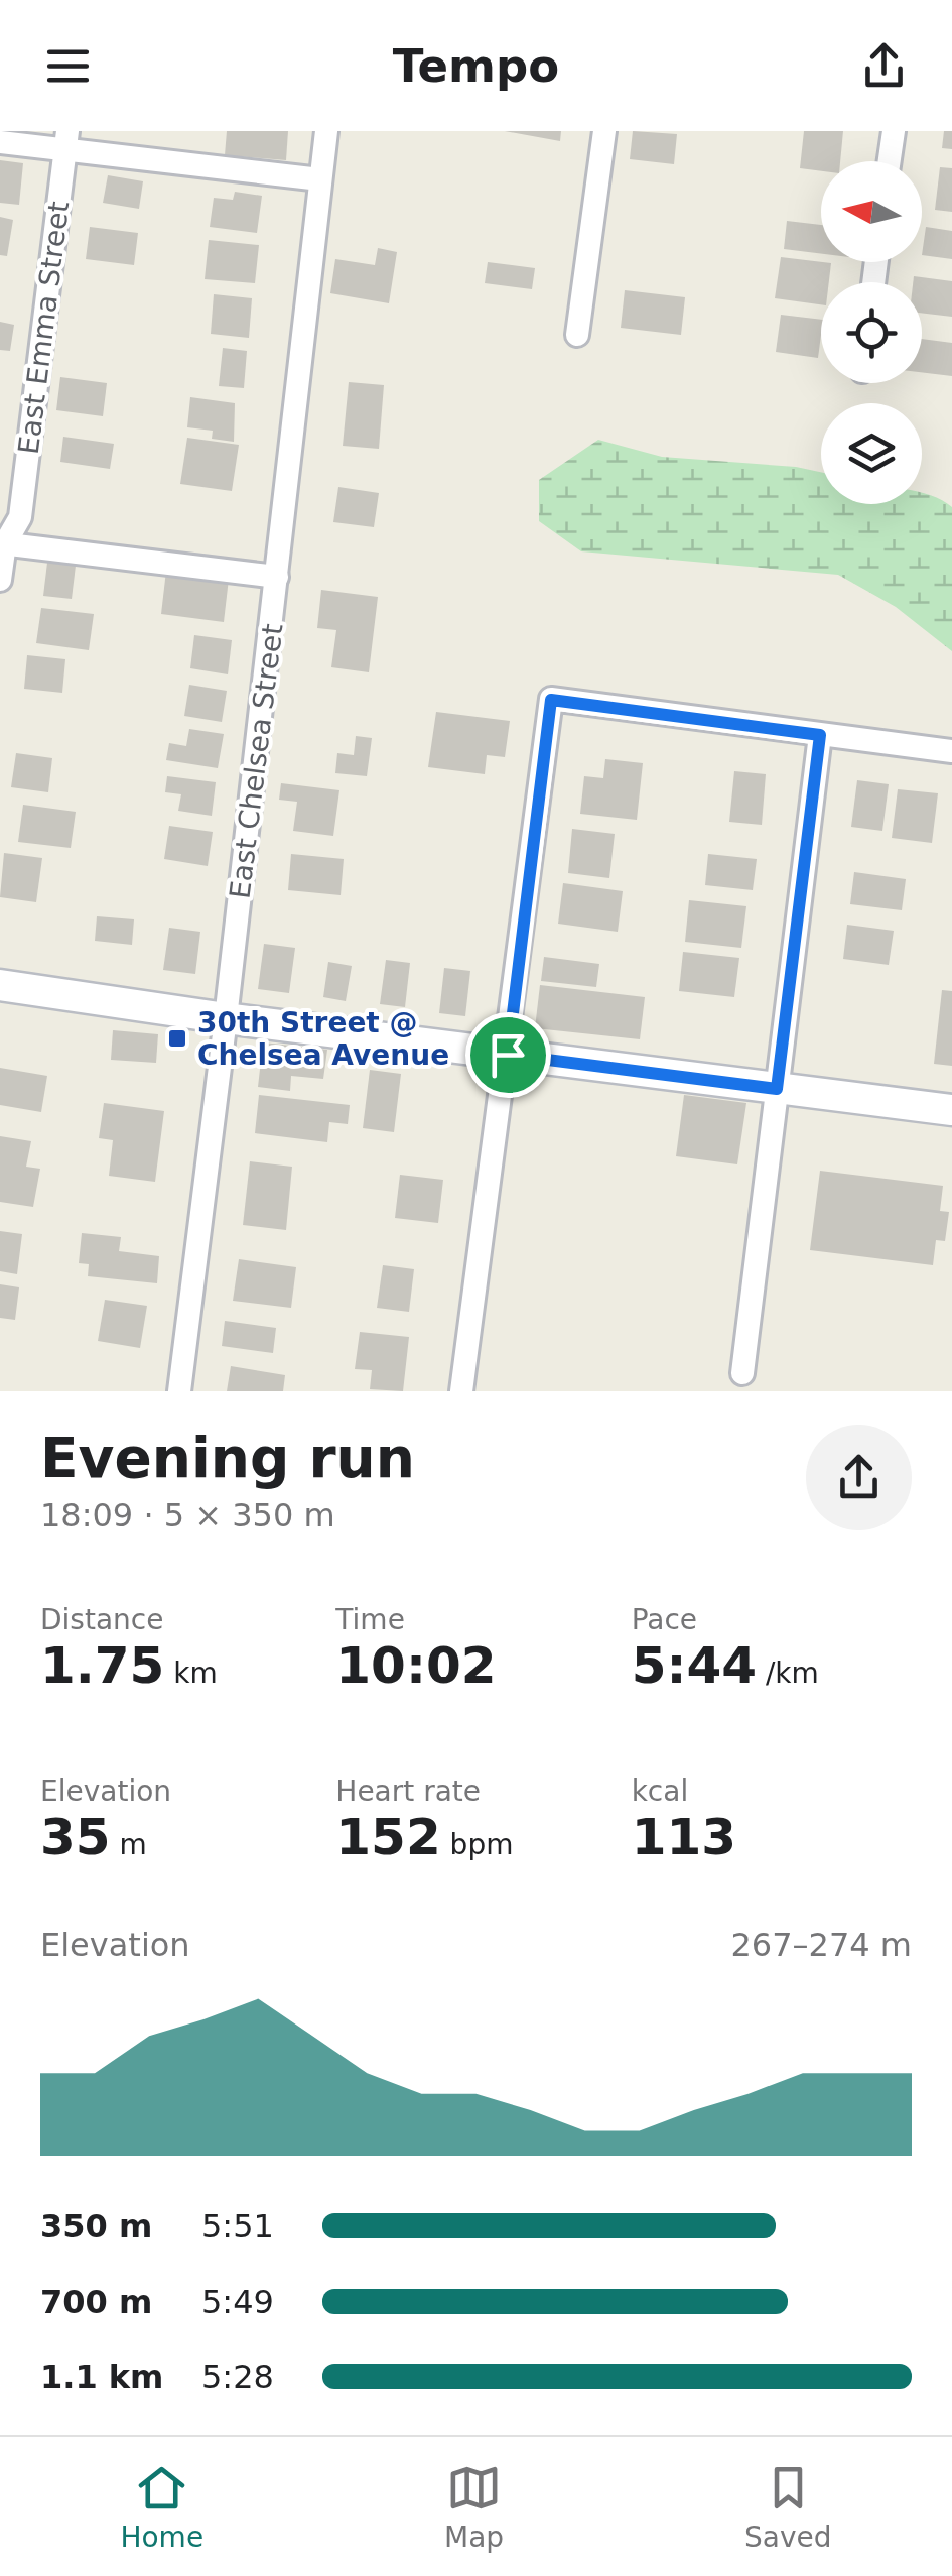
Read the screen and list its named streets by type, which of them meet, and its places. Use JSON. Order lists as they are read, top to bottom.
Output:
{
  "streets": {
    "street": ["East Emma Street", "East Chelsea Street"]
  },
  "places": {
    "transit": ["30th Street @ Chelsea Avenue"]
  },
  "north": "left",
  "page": {
    "header": "Tempo",
    "heading": ["Evening run", "18:09 · 5 × 350 m"],
    "stats": [
      ["Distance", "1.75 km"],
      ["Time", "10:02"],
      ["Pace", "5:44 /km"],
      ["Elevation", "35 m"],
      ["Heart rate", "152 bpm"],
      ["kcal", "113"]
    ],
    "chart": ["Elevation", "267–274 m"],
    "list": [
      {
        "name": "350 m",
        "note": "5:51"
      },
      {
        "name": "700 m",
        "note": "5:49"
      },
      {
        "name": "1.1 km",
        "note": "5:28"
      }
    ],
    "tabs": ["Home", "Map", "Saved"]
  }
}
